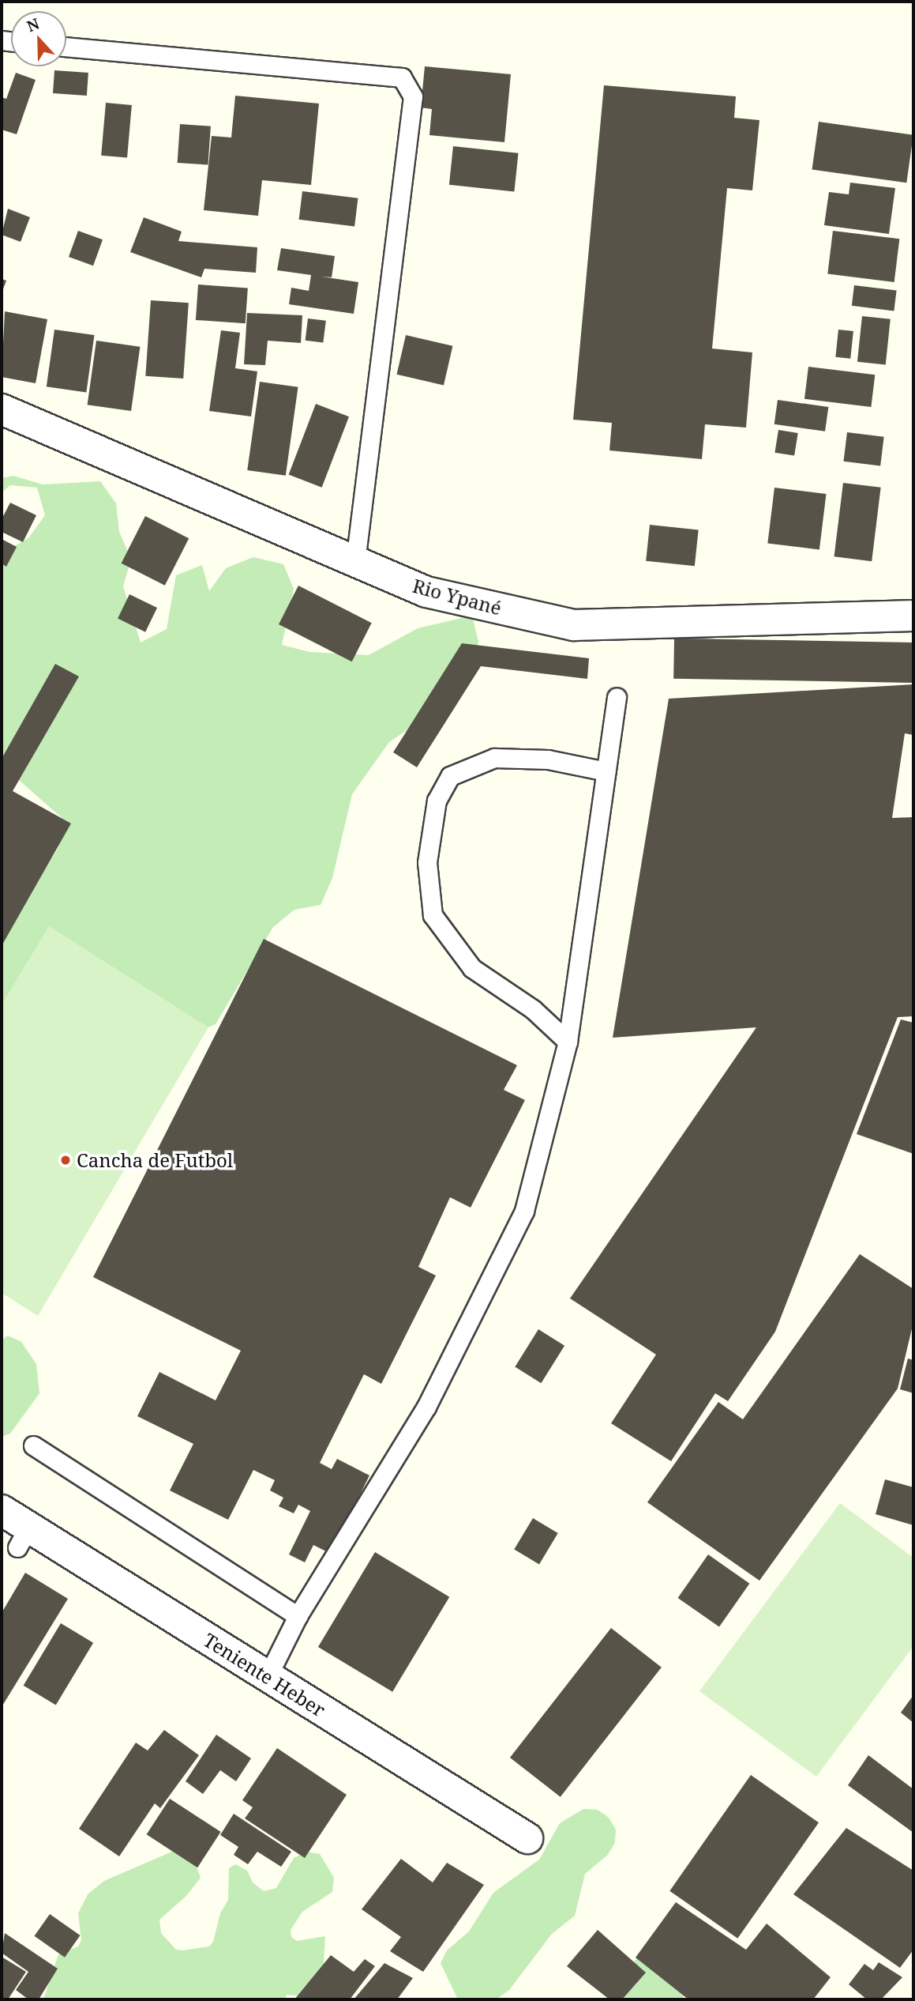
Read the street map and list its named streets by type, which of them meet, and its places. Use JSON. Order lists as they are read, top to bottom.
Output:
{
  "streets": {
    "street": ["Rio Ypané", "Teniente Heber"]
  },
  "places": ["Cancha de Futbol"],
  "north": "top"
}
